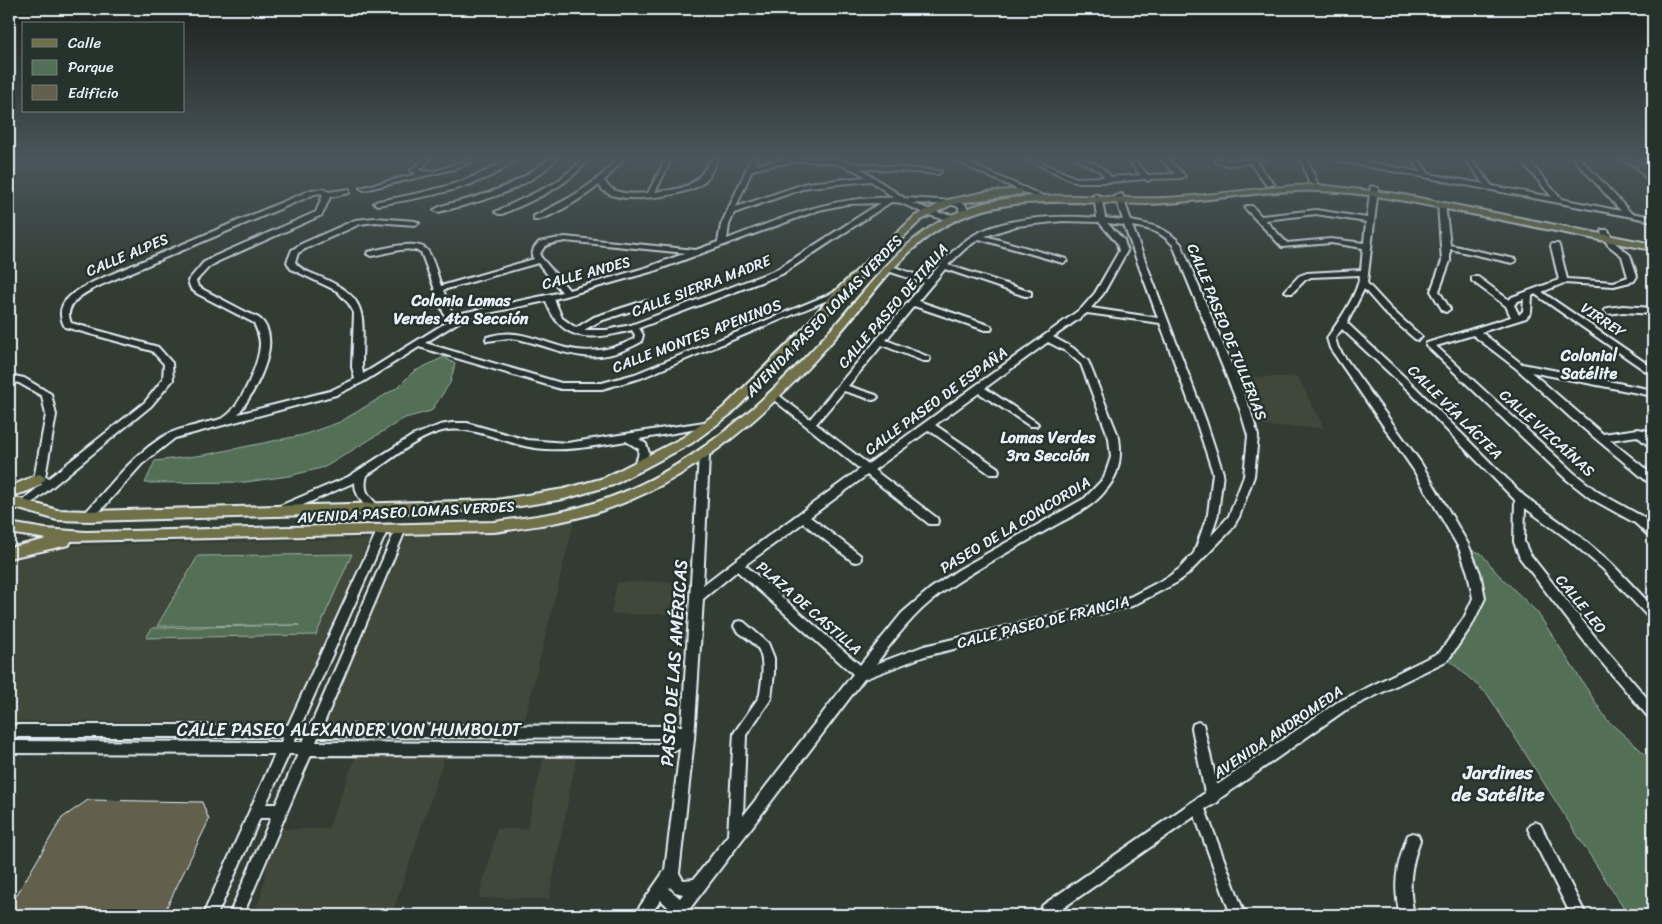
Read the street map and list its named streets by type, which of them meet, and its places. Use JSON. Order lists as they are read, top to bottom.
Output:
{
  "streets": {
    "main road": ["AVENIDA PASEO LOMAS VERDES"],
    "street": [
      "CALLE ALPES",
      "CALLE ANDES",
      "CALLE SIERRA MADRE",
      "CALLE PASEO DE ITALIA",
      "VIRREY",
      "CALLE PASEO DE TULLERIAS",
      "CALLE MONTES APENINOS",
      "CALLE PASEO DE ESPAÑA",
      "CALLE VÍA LÁCTEA",
      "CALLE VIZCAÍNAS",
      "PASEO DE LA CONCORDIA",
      "CALLE LEO",
      "PLAZA DE CASTILLA",
      "CALLE PASEO DE FRANCIA",
      "PASEO DE LAS AMÉRICAS",
      "CALLE PASEO ALEXANDER VON HUMBOLDT",
      "AVENIDA ANDROMEDA"
    ]
  },
  "crossings": [
    ["CALLE ALPES", "AVENIDA PASEO LOMAS VERDES"],
    ["CALLE ANDES", "AVENIDA PASEO LOMAS VERDES"],
    ["CALLE ANDES", "CALLE MONTES APENINOS"],
    ["CALLE PASEO DE ITALIA", "CALLE PASEO DE TULLERIAS"],
    ["AVENIDA PASEO LOMAS VERDES", "CALLE MONTES APENINOS"],
    ["AVENIDA PASEO LOMAS VERDES", "PASEO DE LAS AMÉRICAS"],
    ["CALLE PASEO DE TULLERIAS", "CALLE PASEO DE FRANCIA"],
    ["CALLE PASEO DE ESPAÑA", "PASEO DE LA CONCORDIA"],
    ["CALLE PASEO DE ESPAÑA", "PLAZA DE CASTILLA"],
    ["CALLE PASEO DE ESPAÑA", "PASEO DE LAS AMÉRICAS"],
    ["CALLE VÍA LÁCTEA", "CALLE LEO"],
    ["CALLE VÍA LÁCTEA", "AVENIDA ANDROMEDA"],
    ["PASEO DE LA CONCORDIA", "PLAZA DE CASTILLA"],
    ["PASEO DE LA CONCORDIA", "CALLE PASEO DE FRANCIA"],
    ["PLAZA DE CASTILLA", "CALLE PASEO DE FRANCIA"],
    ["PASEO DE LAS AMÉRICAS", "CALLE PASEO ALEXANDER VON HUMBOLDT"]
  ],
  "districts": [
    "Colonia Lomas Verdes 4ta Sección",
    "Colonial Satélite",
    "Lomas Verdes 3ra Sección",
    "Jardines de Satélite"
  ],
  "legend": ["Calle", "Parque", "Edificio"]
}
